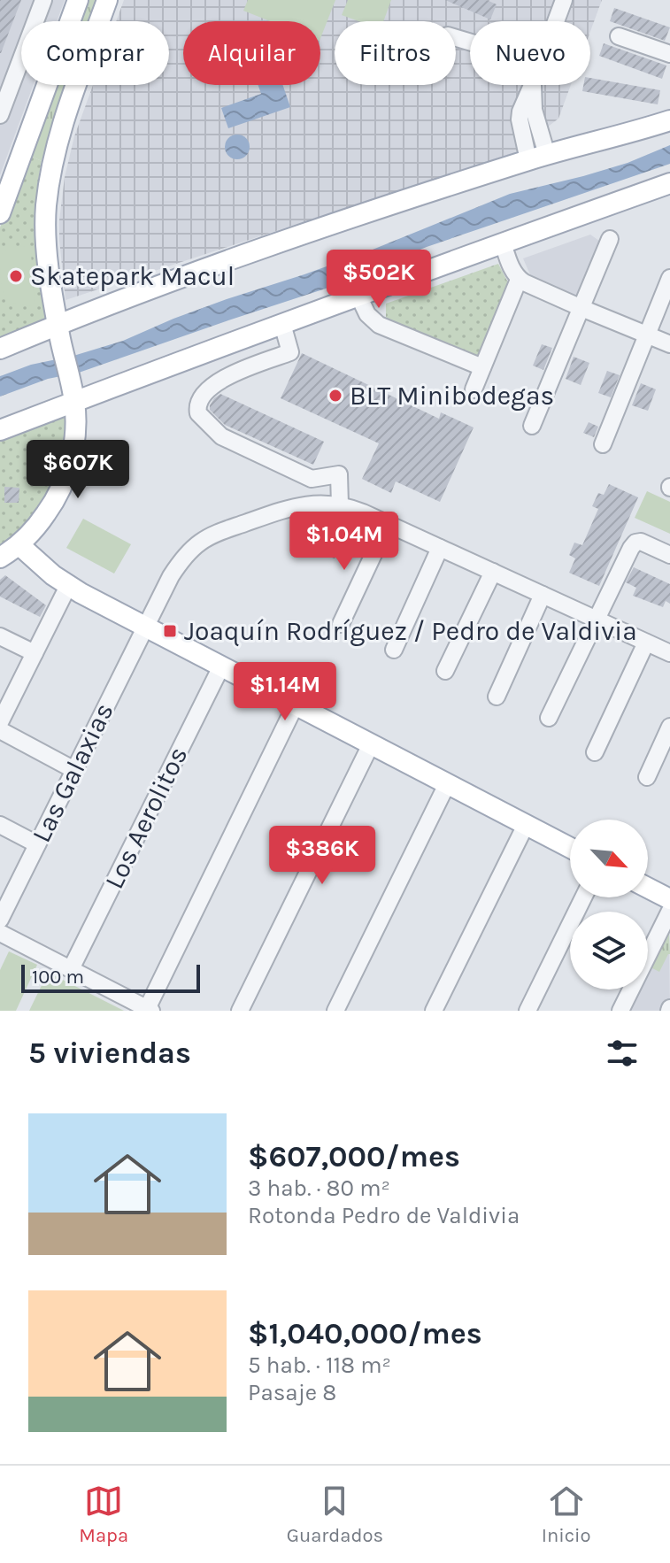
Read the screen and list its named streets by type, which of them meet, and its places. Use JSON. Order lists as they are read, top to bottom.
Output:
{
  "streets": {
    "street": ["Las Galaxias", "Los Aerolitos"]
  },
  "places": {
    "other": ["Skatepark Macul", "BLT Minibodegas"],
    "transit": ["Joaquín Rodríguez / Pedro de Valdivia"]
  },
  "scale_bar": "100 m",
  "north": "bottom right",
  "page": {
    "chip": [
      "Comprar",
      "Alquilar",
      "Filtros",
      "Nuevo"
    ],
    "price": [
      "$502K",
      "$607K",
      "$1.04M",
      "$1.14M",
      "$386K"
    ],
    "scale": "100 m",
    "heading": "5 viviendas",
    "list": [
      {
        "name": "$607,000/mes",
        "note": "3 hab. · 80 m² · Rotonda Pedro de Valdivia"
      },
      {
        "name": "$1,040,000/mes",
        "note": "5 hab. · 118 m² · Pasaje 8"
      }
    ],
    "tabs": ["Mapa", "Guardados", "Inicio"]
  }
}
